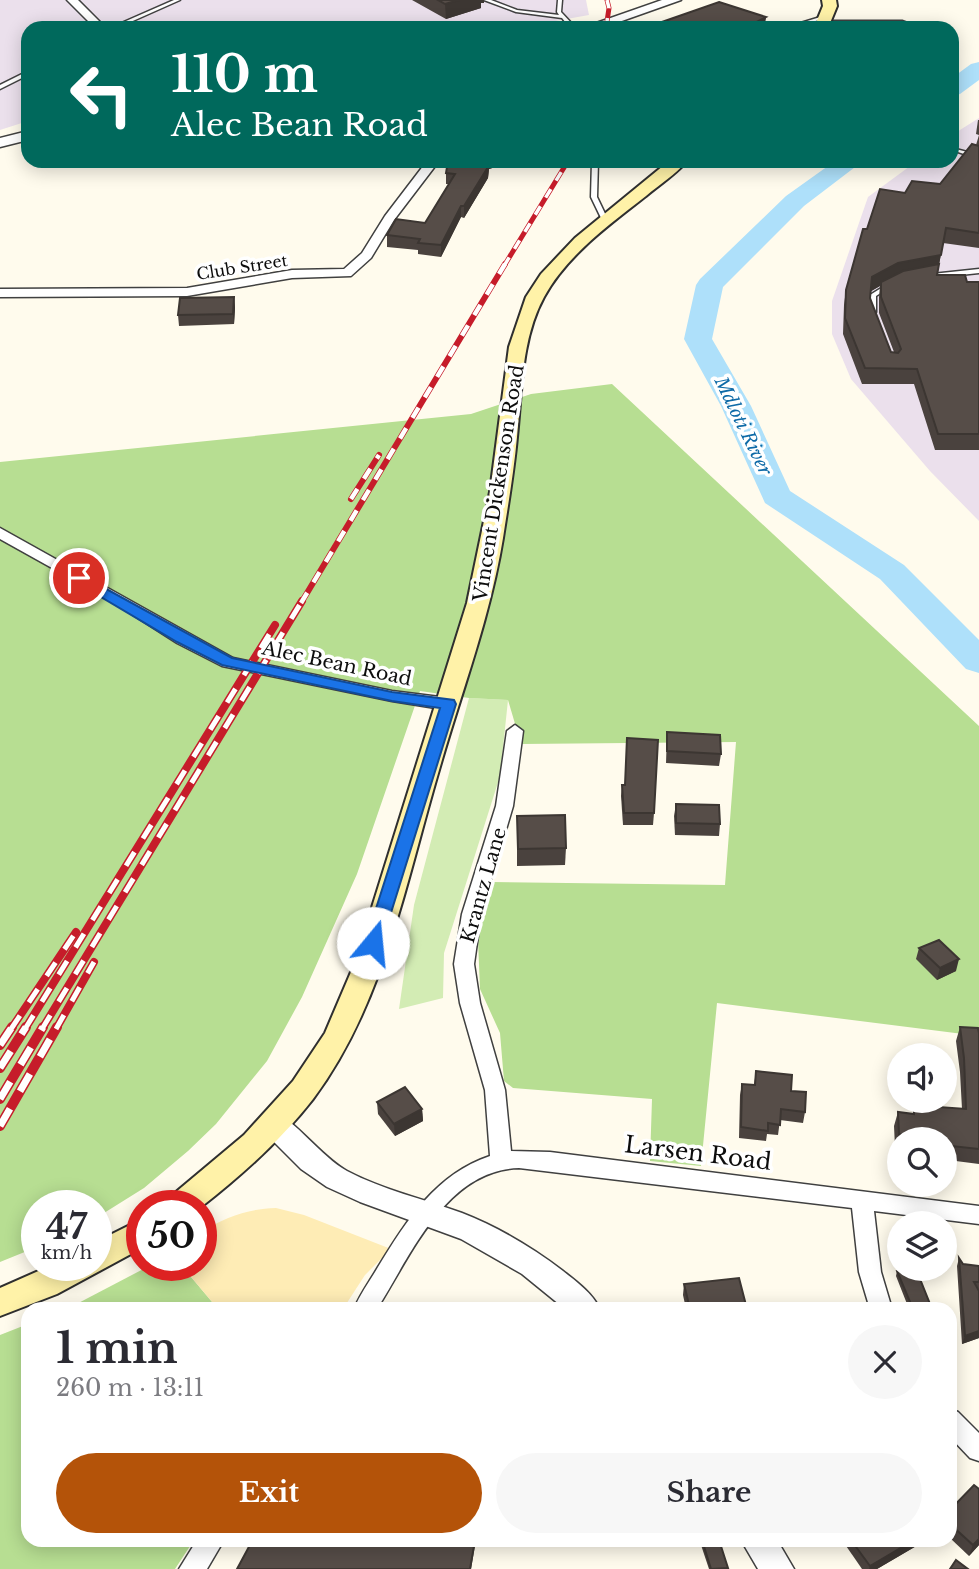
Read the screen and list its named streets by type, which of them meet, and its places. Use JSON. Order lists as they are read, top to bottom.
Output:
{
  "streets": {
    "main road": ["Vincent Dickenson Road"],
    "street": [
      "Club Street",
      "Alec Bean Road",
      "Krantz Lane",
      "Larsen Road"
    ]
  },
  "crossings": [
    ["Vincent Dickenson Road", "Alec Bean Road"],
    ["Krantz Lane", "Larsen Road"]
  ],
  "water": ["Mdloti River"],
  "page": {
    "turn": ["110 m", "Alec Bean Road"],
    "speed": "47 km/h",
    "limit": "50",
    "heading": ["1 min", "260 m · 13:11"],
    "buttons": ["Exit", "Share"]
  }
}
